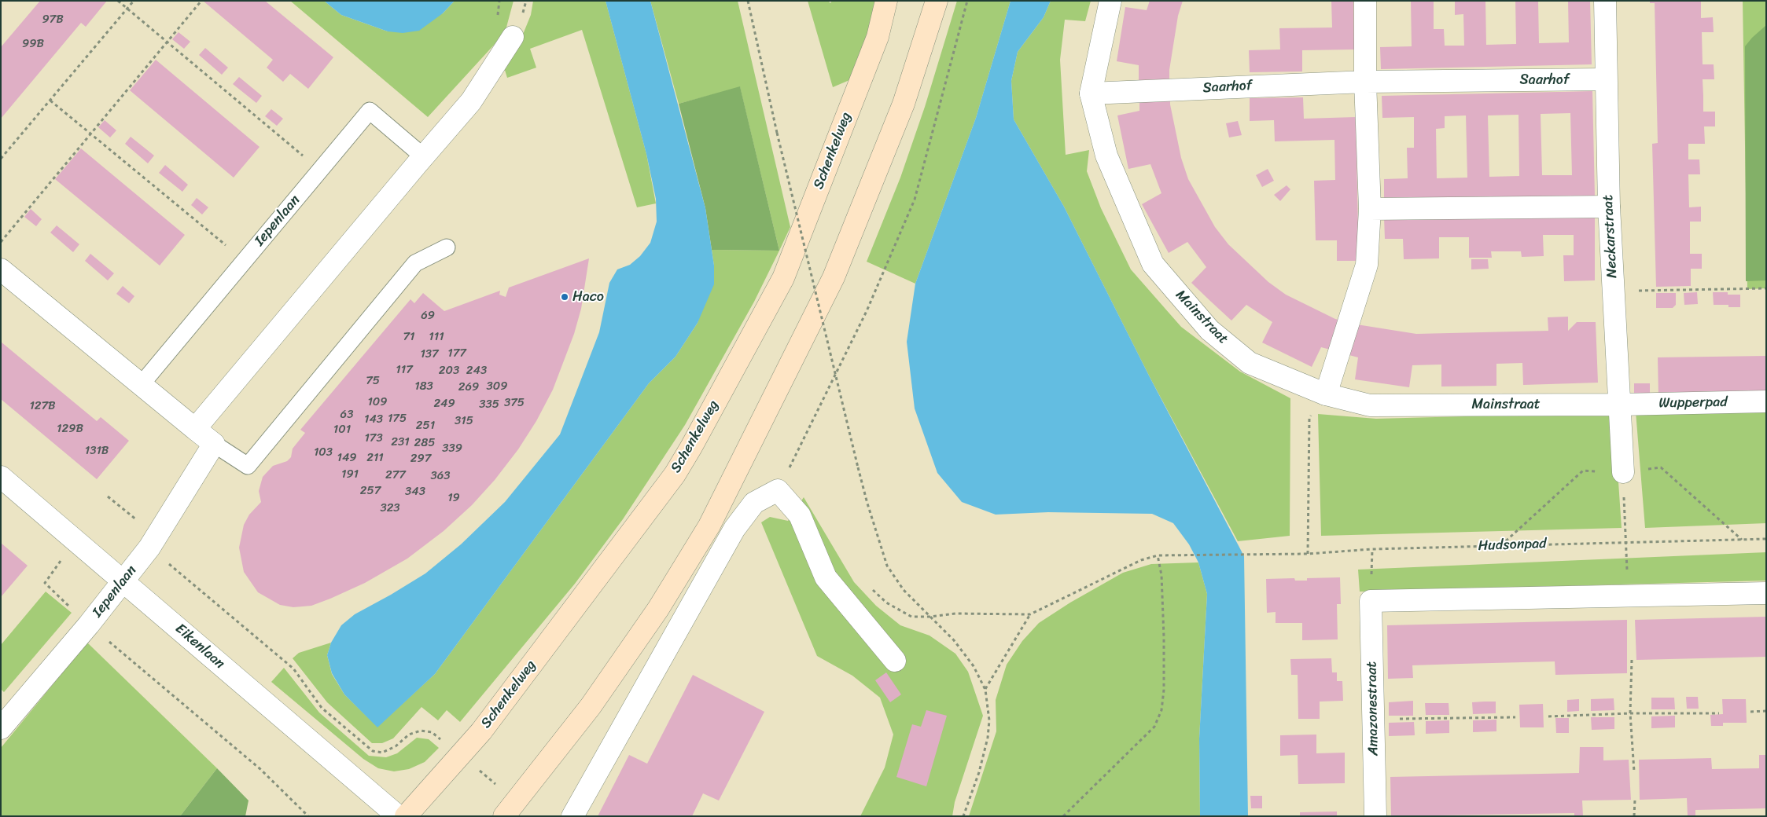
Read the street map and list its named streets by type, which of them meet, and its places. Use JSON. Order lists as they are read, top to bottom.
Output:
{
  "streets": {
    "main road": ["Schenkelweg"],
    "street": [
      "Saarhof",
      "Iepenlaan",
      "Neckarstraat",
      "Mainstraat",
      "Wupperpad",
      "Eikenlaan",
      "Amazonestraat"
    ],
    "path": ["Hudsonpad"]
  },
  "crossings": [
    ["Saarhof", "Neckarstraat"],
    ["Saarhof", "Mainstraat"],
    ["Iepenlaan", "Eikenlaan"],
    ["Neckarstraat", "Mainstraat"],
    ["Neckarstraat", "Wupperpad"],
    ["Mainstraat", "Wupperpad"]
  ],
  "places": ["Haco"],
  "house_numbers": [
    "97B",
    "99B",
    "69",
    "71",
    "111",
    "177",
    "137",
    "117",
    "203",
    "243",
    "75",
    "183",
    "309",
    "269",
    "109",
    "375",
    "249",
    "335",
    "127B",
    "63",
    "175",
    "143",
    "315",
    "251",
    "129B",
    "101",
    "173",
    "231",
    "285",
    "339",
    "131B",
    "103",
    "149",
    "211",
    "297",
    "191",
    "277",
    "363",
    "257",
    "343",
    "19",
    "323"
  ]
}
